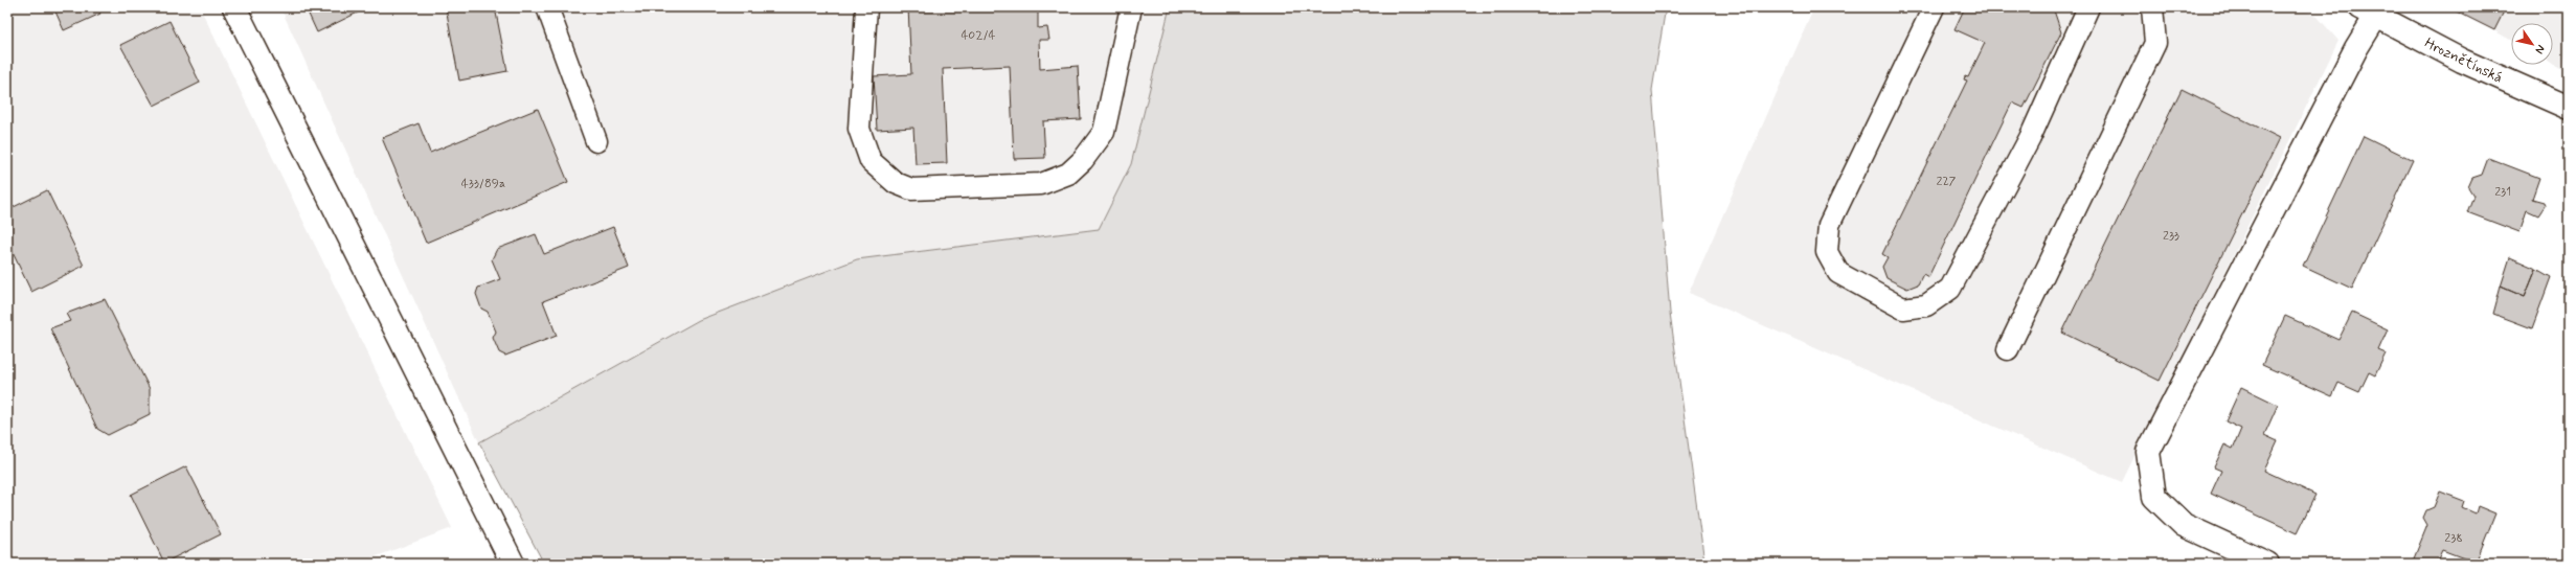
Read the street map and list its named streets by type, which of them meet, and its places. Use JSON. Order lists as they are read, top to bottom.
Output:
{
  "streets": {
    "street": ["Hroznětínská"]
  },
  "house_numbers": [
    "402/4",
    "227",
    "433/89a",
    "231",
    "233",
    "238"
  ],
  "north": "bottom right"
}
